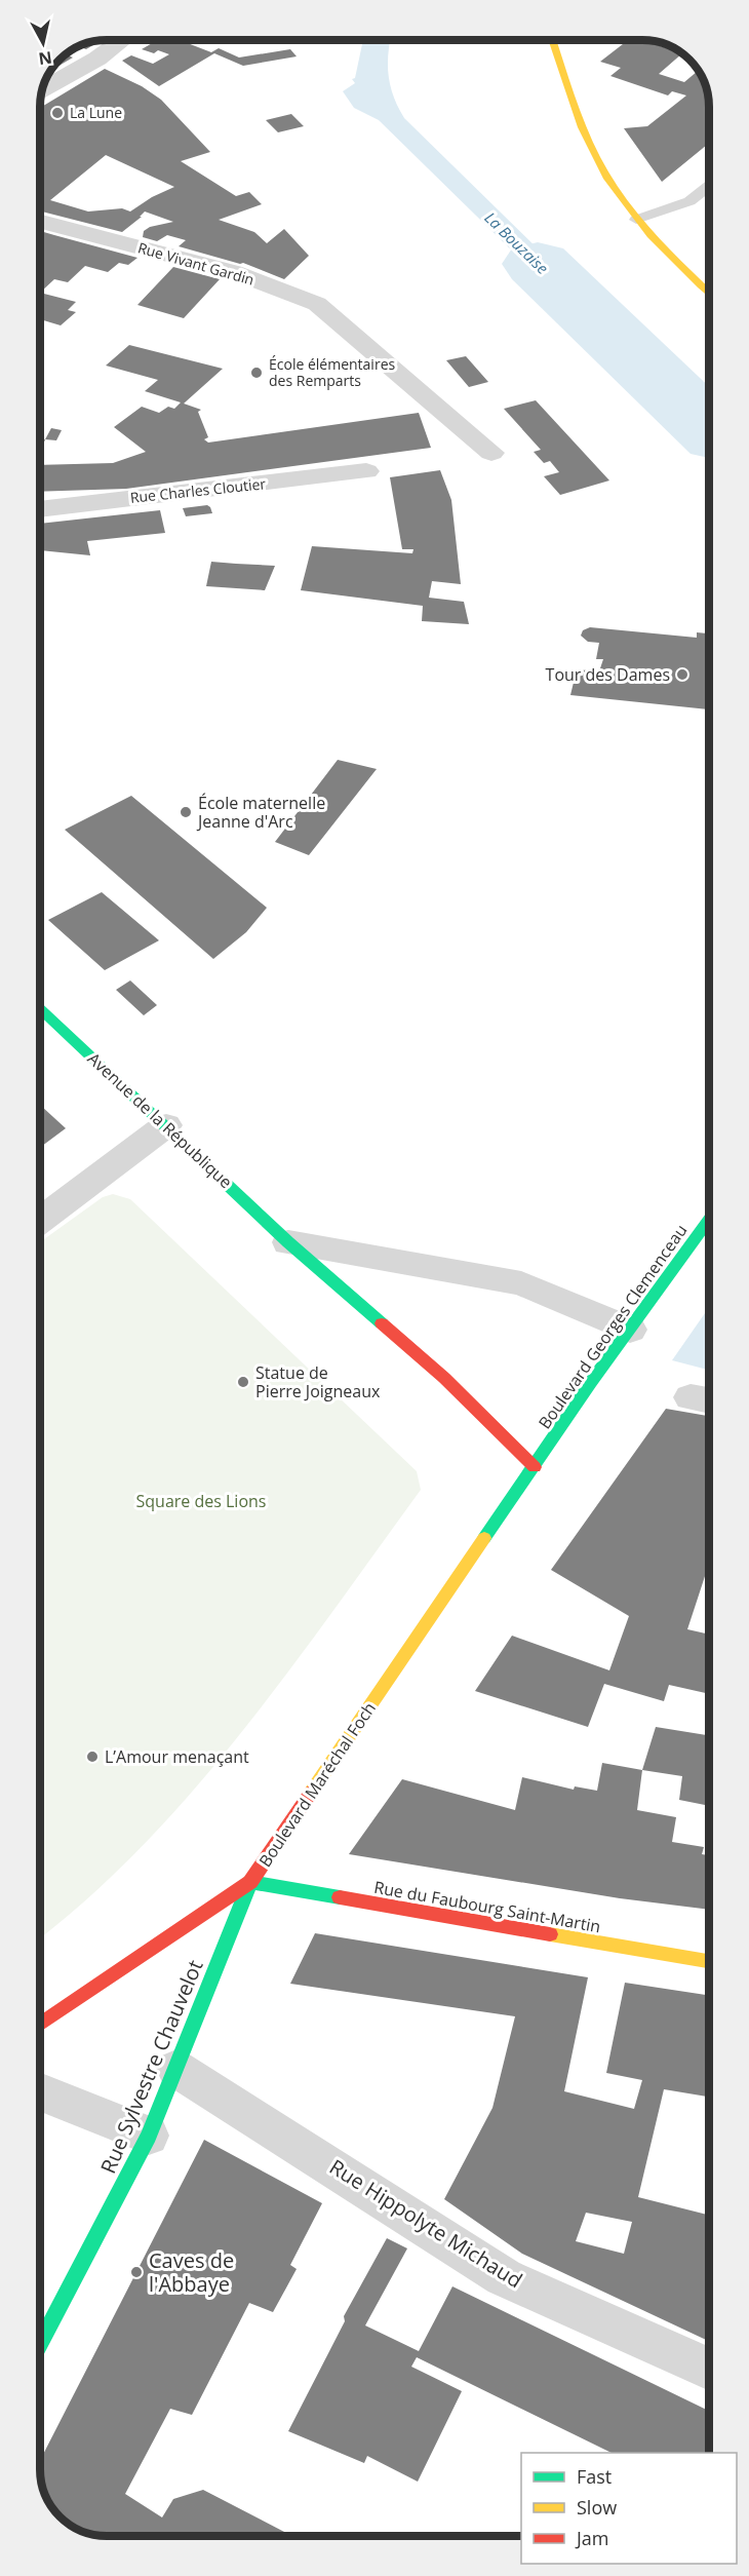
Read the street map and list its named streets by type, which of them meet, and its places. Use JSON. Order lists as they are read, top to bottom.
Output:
{
  "streets": {
    "main road": [
      "Avenue de la République",
      "Boulevard Georges Clemenceau",
      "Boulevard Maréchal Foch",
      "Rue du Faubourg Saint-Martin",
      "Rue Sylvestre Chauvelot"
    ],
    "street": ["Rue Vivant Gardin", "Rue Charles Cloutier", "Rue Hippolyte Michaud"]
  },
  "crossings": [
    ["Avenue de la République", "Boulevard Georges Clemenceau"],
    ["Avenue de la République", "Boulevard Maréchal Foch"],
    ["Boulevard Georges Clemenceau", "Boulevard Maréchal Foch"],
    ["Boulevard Maréchal Foch", "Rue du Faubourg Saint-Martin"],
    ["Boulevard Maréchal Foch", "Rue Sylvestre Chauvelot"],
    ["Rue du Faubourg Saint-Martin", "Rue Sylvestre Chauvelot"],
    ["Rue Sylvestre Chauvelot", "Rue Hippolyte Michaud"]
  ],
  "water": ["La Bouzaise"],
  "parks": ["Square des Lions"],
  "places": [
    "La Lune",
    "École élémentaires des Remparts",
    "Tour des Dames",
    "École maternelle Jeanne d'Arc",
    "Statue de Pierre Joigneaux",
    "L’Amour menaçant",
    "Caves de l'Abbaye"
  ],
  "legend": ["Fast", "Slow", "Jam"],
  "north": "bottom"
}
